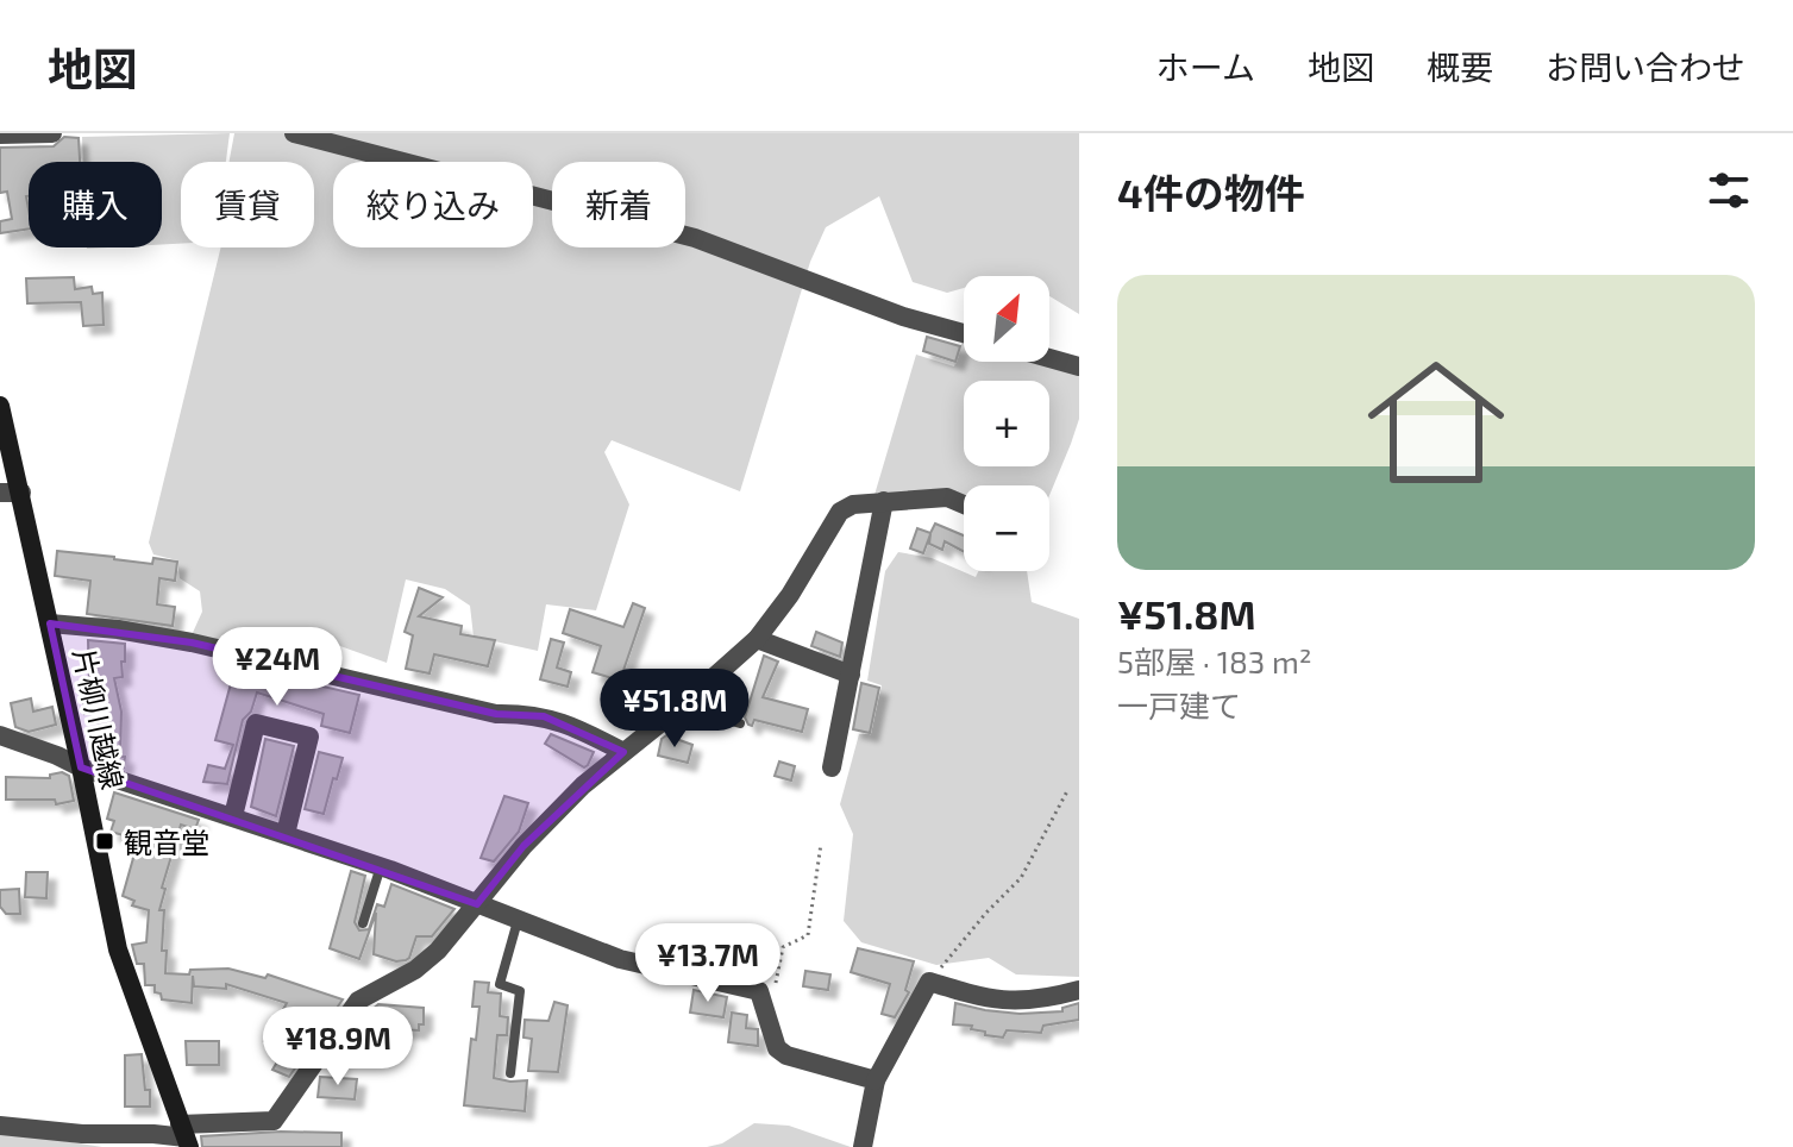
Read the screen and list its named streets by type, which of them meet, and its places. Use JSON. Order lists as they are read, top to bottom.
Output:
{
  "streets": {
    "main road": ["片柳川越線"]
  },
  "places": {
    "transit": ["観音堂"]
  },
  "north": "top right",
  "page": {
    "header": "地図",
    "nav": [
      "ホーム",
      "地図",
      "概要",
      "お問い合わせ"
    ],
    "heading": "4件の物件",
    "chip": [
      "購入",
      "賃貸",
      "絞り込み",
      "新着"
    ],
    "list": [
      {
        "name": "¥51.8M",
        "note": "5部屋 · 183 m² · 一戸建て"
      }
    ],
    "map_buttons": ["+", "−"],
    "price": [
      "¥24M",
      "¥51.8M",
      "¥13.7M",
      "¥18.9M"
    ]
  }
}
